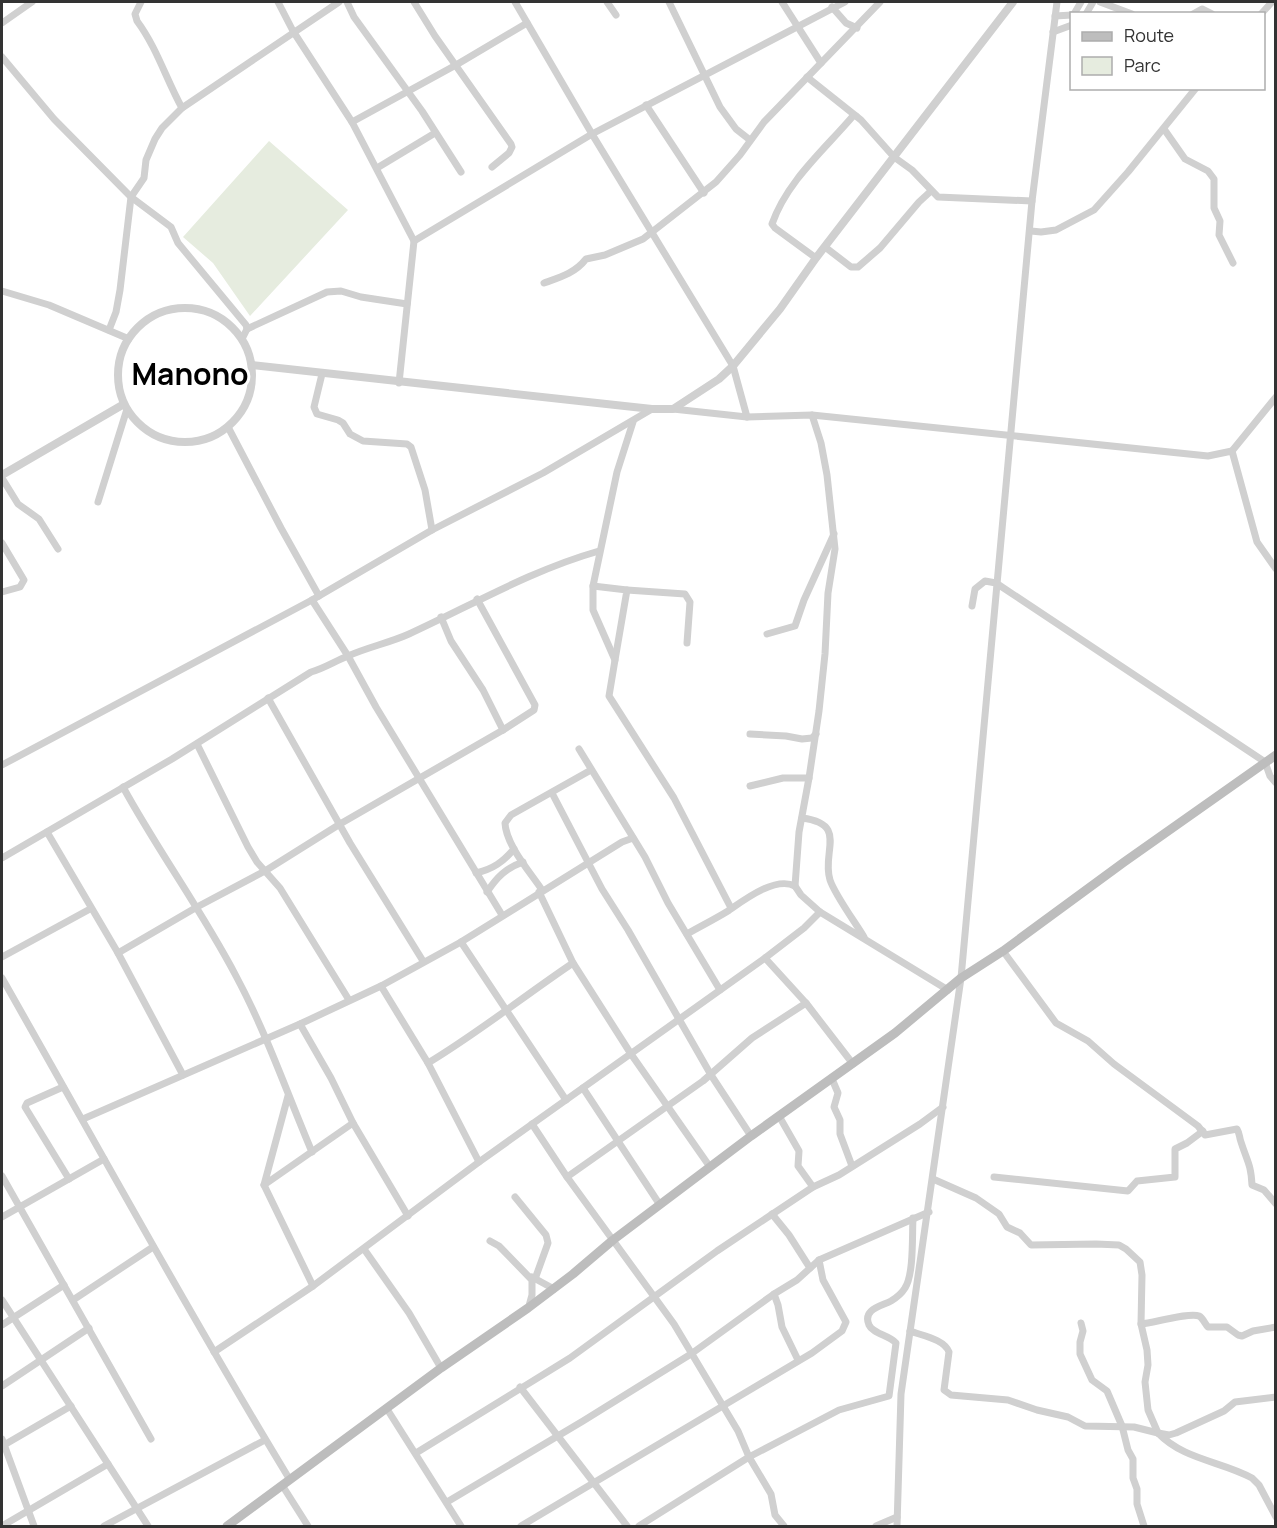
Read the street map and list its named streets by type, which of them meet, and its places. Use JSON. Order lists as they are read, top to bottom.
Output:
{
  "districts": ["Manono"],
  "legend": ["Route", "Parc"]
}
